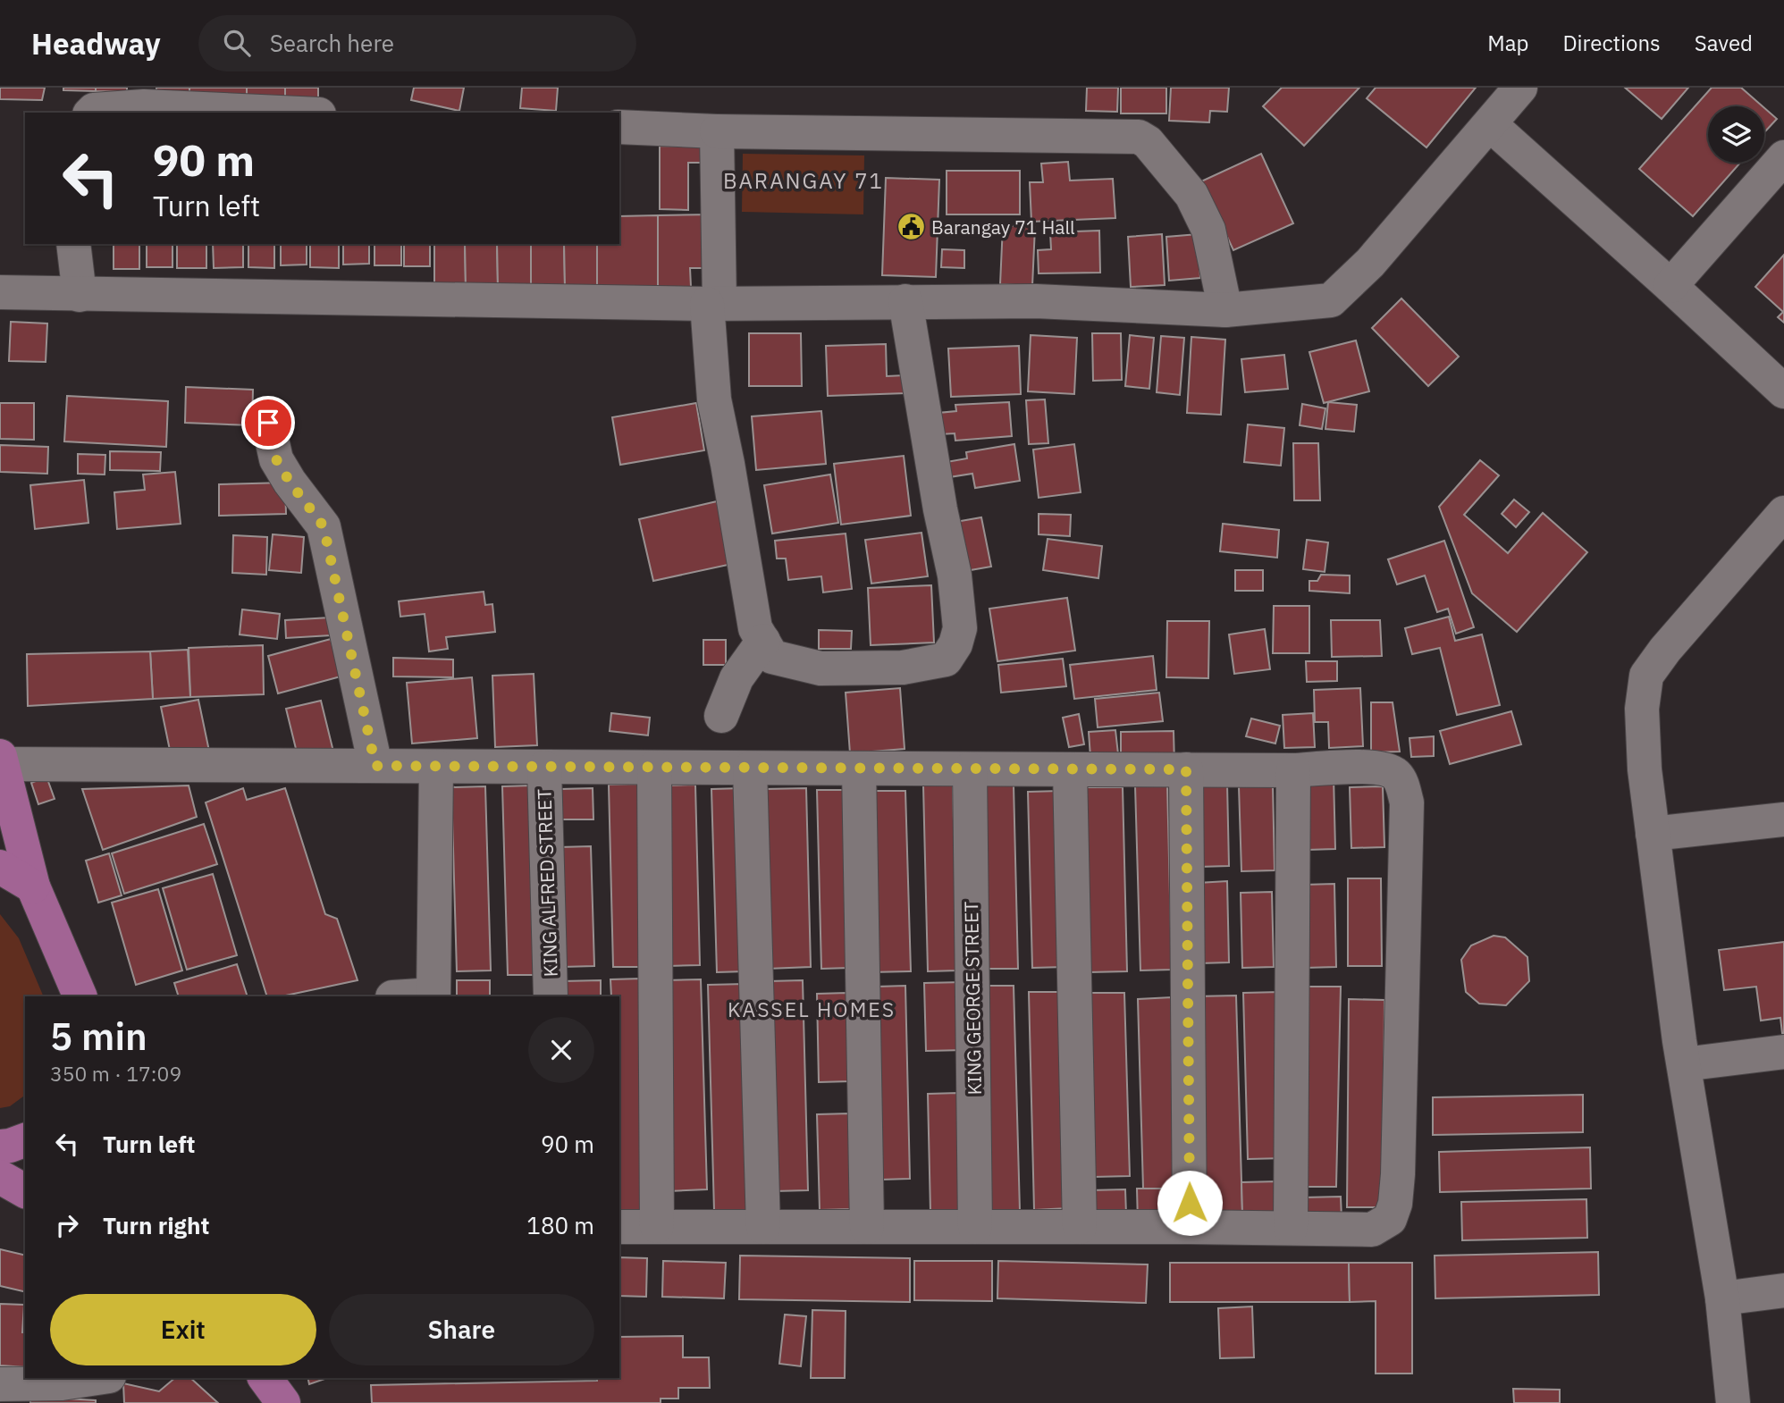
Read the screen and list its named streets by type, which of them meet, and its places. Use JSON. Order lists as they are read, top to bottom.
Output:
{
  "streets": {
    "street": ["KING ALFRED STREET", "KING GEORGE STREET"]
  },
  "districts": ["BARANGAY 71", "KASSEL HOMES"],
  "places": {
    "public building": ["Barangay 71 Hall"]
  },
  "page": {
    "header": "Headway",
    "search": "Search here",
    "nav": ["Map", "Directions", "Saved"],
    "turn": ["90 m", "Turn left"],
    "heading": ["5 min", "350 m · 17:09"],
    "list": [
      {
        "name": "Turn left",
        "value": "90 m"
      },
      {
        "name": "Turn right",
        "value": "180 m"
      }
    ],
    "buttons": ["Exit", "Share"]
  }
}
